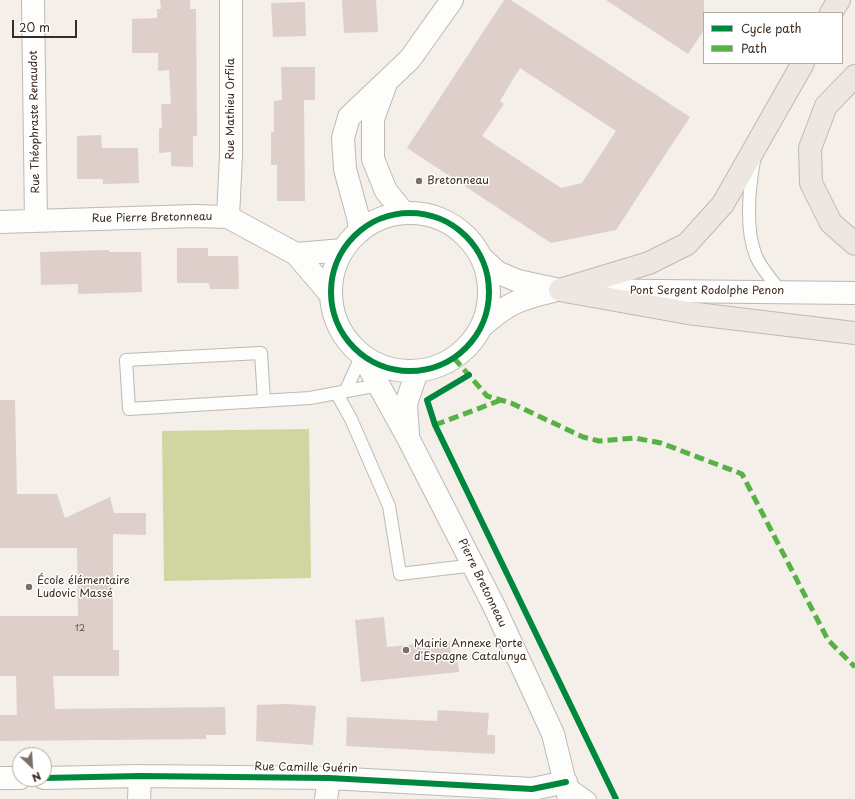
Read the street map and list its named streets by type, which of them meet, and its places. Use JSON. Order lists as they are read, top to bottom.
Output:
{
  "streets": {
    "street": [
      "Rue Mathieu Orfila",
      "Rue Théophraste Renaudot",
      "Rue Pierre Bretonneau",
      "Pont Sergent Rodolphe Penon",
      "Pierre Bretonneau",
      "Rue Camille Guérin"
    ]
  },
  "crossings": [
    ["Rue Mathieu Orfila", "Rue Pierre Bretonneau"],
    ["Rue Théophraste Renaudot", "Rue Pierre Bretonneau"],
    ["Pierre Bretonneau", "Rue Camille Guérin"]
  ],
  "places": ["Bretonneau", "École élémentaire Ludovic Massé", "Mairie Annexe Porte d'Espagne Catalunya"],
  "house_numbers": ["12"],
  "legend": ["Cycle path", "Path"],
  "scale_bar": "20 m",
  "north": "bottom right"
}
